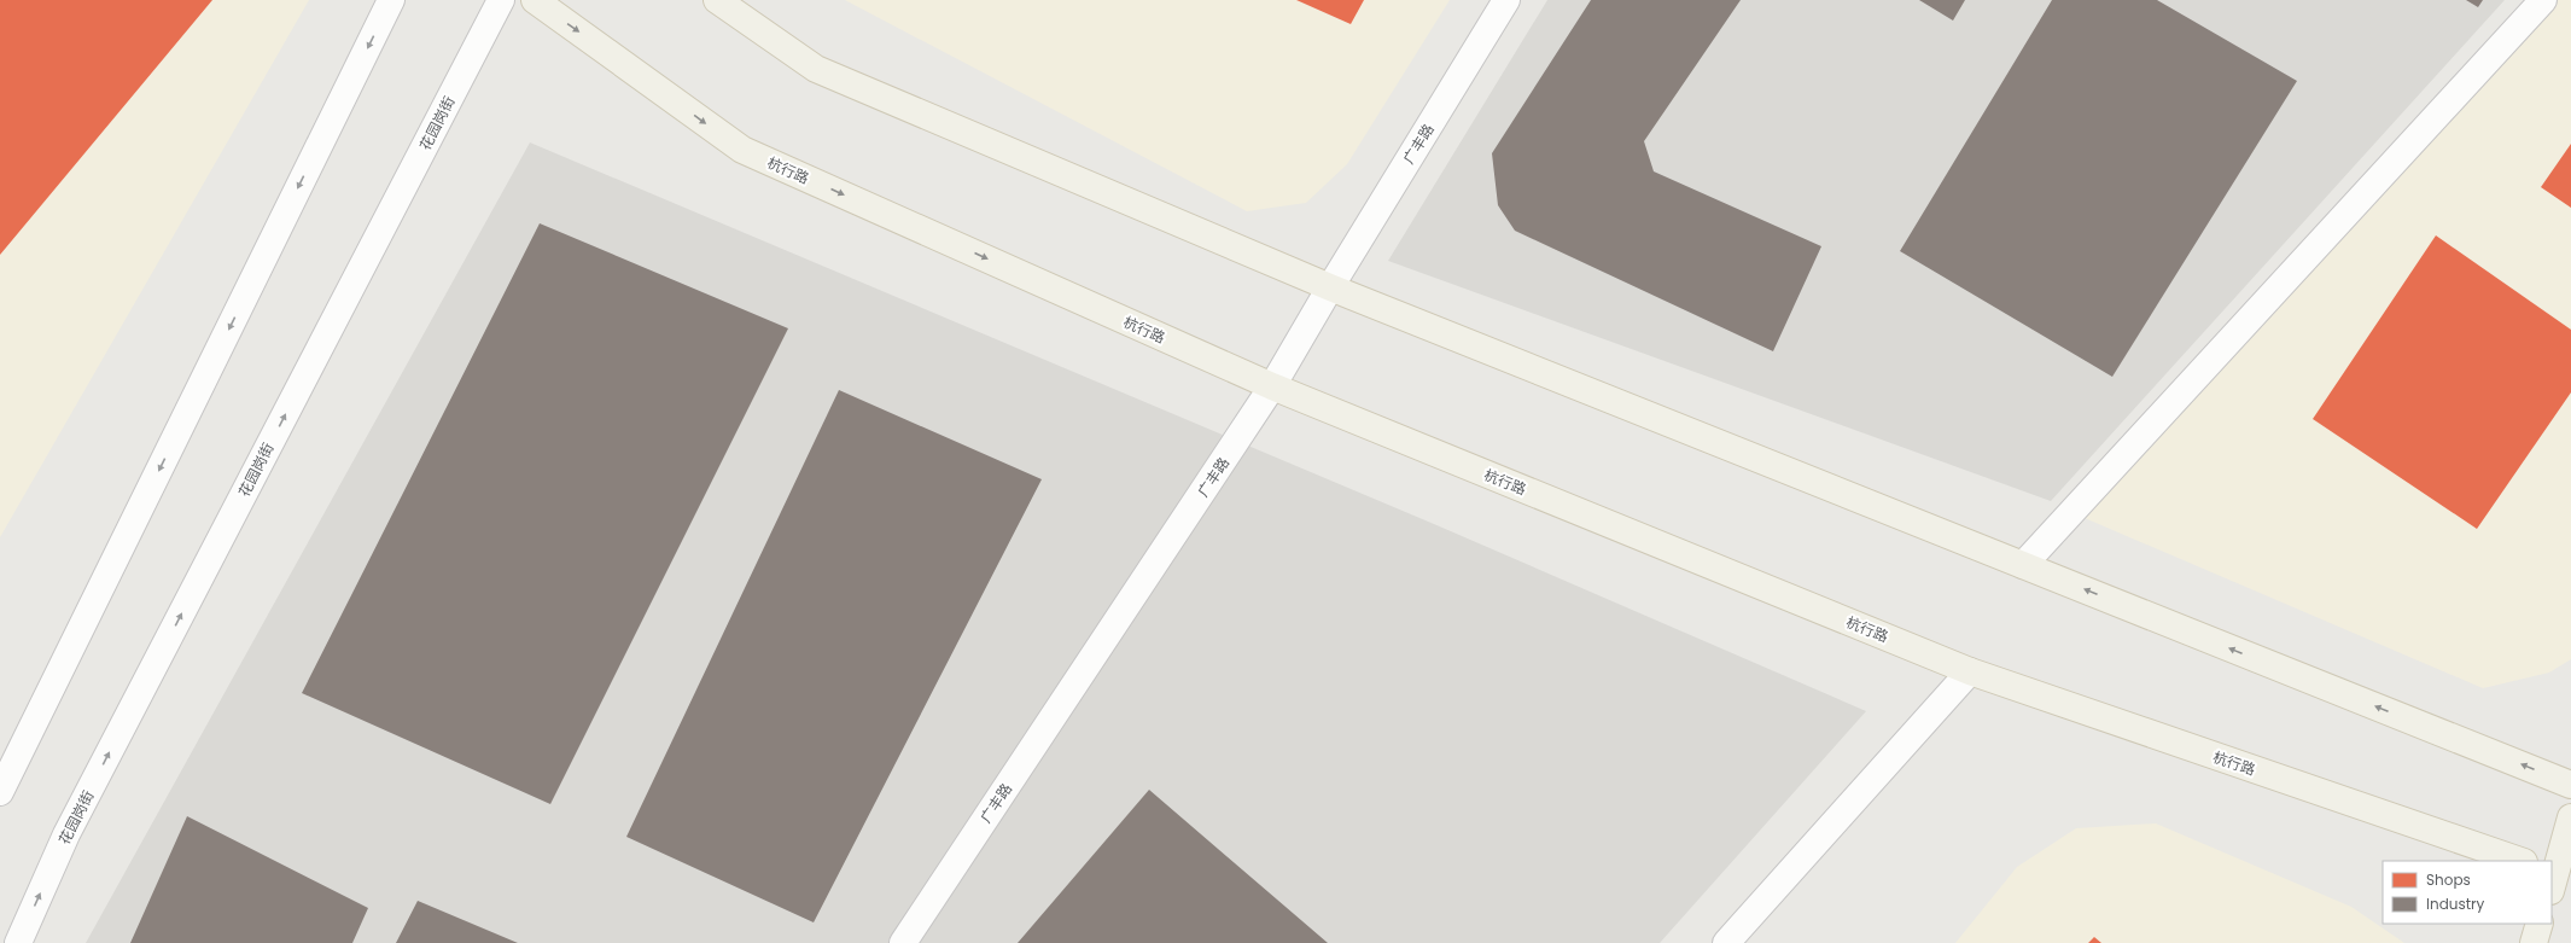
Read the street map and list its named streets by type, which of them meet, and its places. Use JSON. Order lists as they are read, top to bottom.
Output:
{
  "streets": {
    "main road": ["杭行路"],
    "street": ["花园岗街", "广丰路"]
  },
  "crossings": [
    ["广丰路", "杭行路"]
  ],
  "legend": ["Shops", "Industry"]
}
